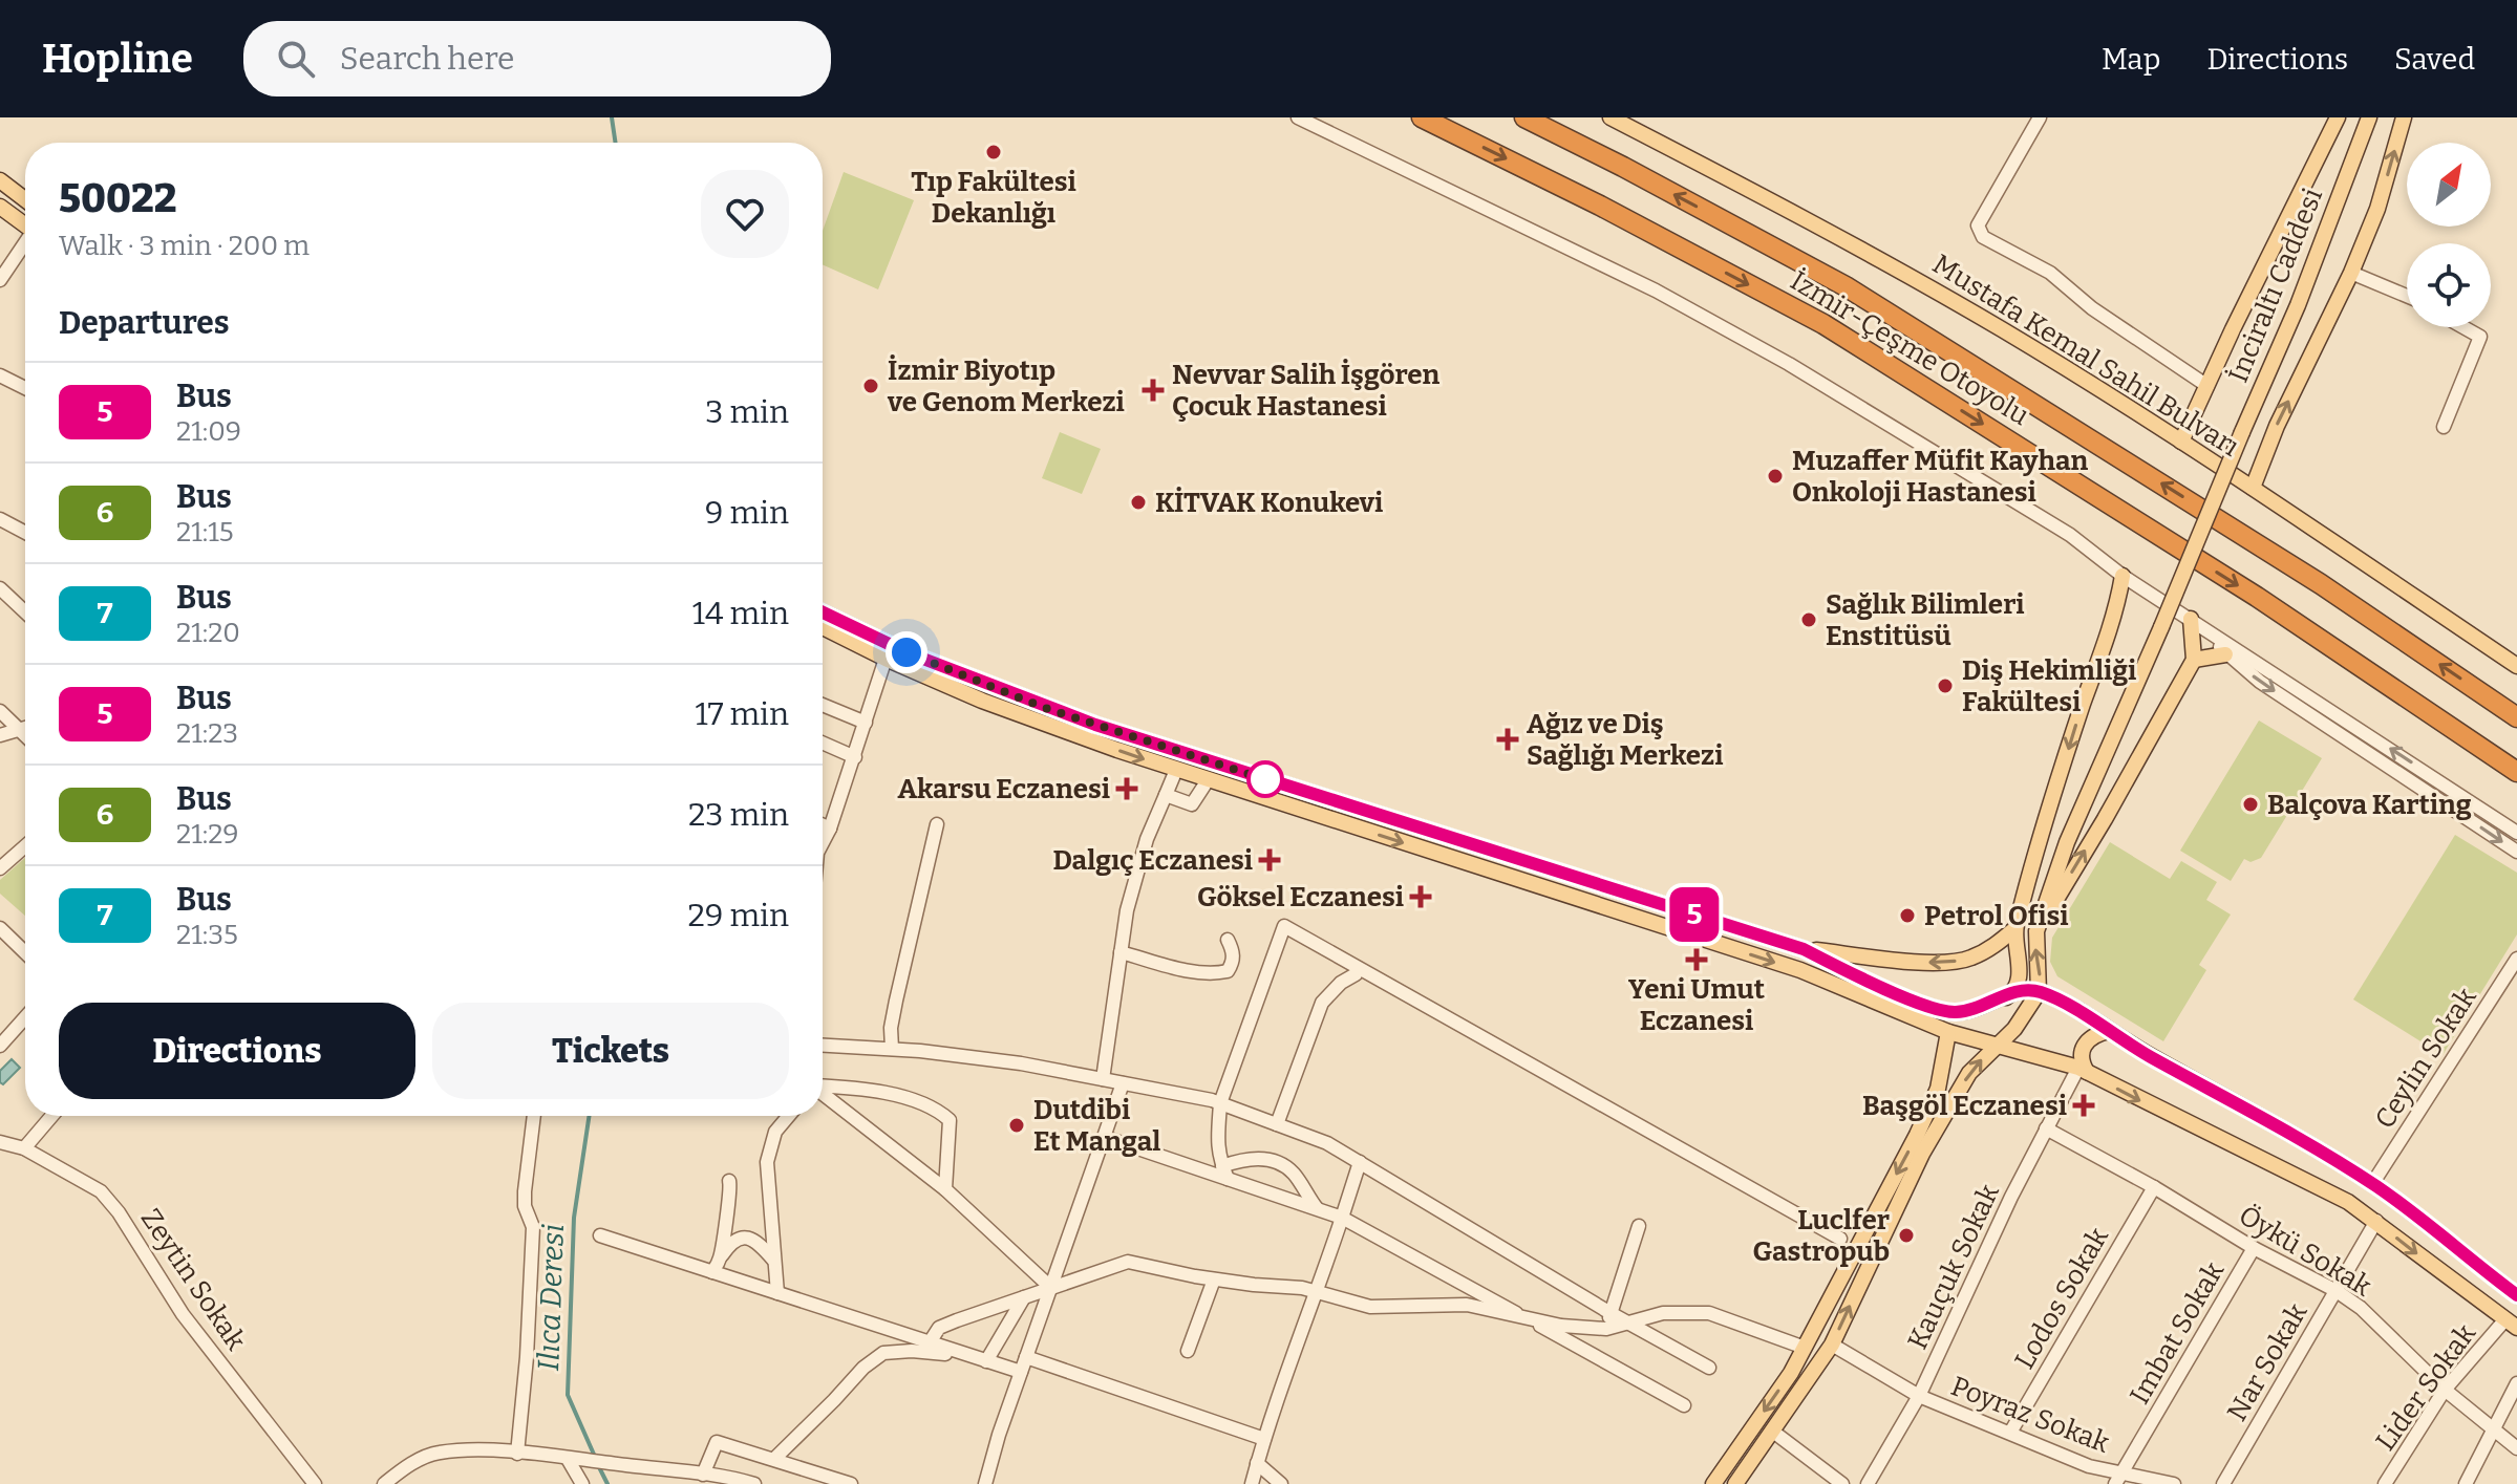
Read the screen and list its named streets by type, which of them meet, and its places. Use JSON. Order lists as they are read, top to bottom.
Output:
{
  "streets": {
    "highway": ["İzmir-Çeşme Otoyolu"],
    "main road": ["İnciraltı Caddesi", "Mustafa Kemal Sahil Bulvarı"],
    "street": [
      "Ceylin Sokak",
      "Öykü Sokak",
      "Kauçuk Sokak",
      "Zeytin Sokak",
      "Lodos Sokak",
      "Imbat Sokak",
      "Nar Sokak",
      "Lider Sokak",
      "Poyraz Sokak"
    ]
  },
  "crossings": [
    ["Öykü Sokak", "Kauçuk Sokak"],
    ["Öykü Sokak", "Lodos Sokak"],
    ["Öykü Sokak", "Imbat Sokak"],
    ["Öykü Sokak", "Nar Sokak"],
    ["Öykü Sokak", "Lider Sokak"],
    ["Kauçuk Sokak", "Poyraz Sokak"],
    ["Lodos Sokak", "Poyraz Sokak"],
    ["Imbat Sokak", "Poyraz Sokak"]
  ],
  "water": ["Ilıca Deresi"],
  "places": {
    "other": [
      "Tıp Fakültesi Dekanlığı",
      "İzmir Biyotıp ve Genom Merkezi",
      "Muzaffer Müfit Kayhan Onkoloji Hastanesi",
      "KİTVAK Konukevi",
      "Sağlık Bilimleri Enstitüsü",
      "Diş Hekimliği Fakültesi",
      "Balçova Karting",
      "Petrol Ofisi",
      "Dutdibi Et Mangal",
      "Luclfer Gastropub"
    ],
    "health": [
      "Nevvar Salih İşgören Çocuk Hastanesi",
      "Ağız ve Diş Sağlığı Merkezi",
      "Akarsu Eczanesi",
      "Dalgıç Eczanesi",
      "Göksel Eczanesi",
      "Yeni Umut Eczanesi",
      "Başgöl Eczanesi"
    ]
  },
  "lines": ["bus line 5"],
  "north": "top right",
  "page": {
    "header": "Hopline",
    "search": "Search here",
    "nav": ["Map", "Directions", "Saved"],
    "on_map": "5",
    "heading": [
      ["50022", "Walk · 3 min · 200 m"],
      "Departures"
    ],
    "list": [
      {
        "mark": "5",
        "name": "Bus",
        "note": "21:09",
        "value": "3 min"
      },
      {
        "mark": "6",
        "name": "Bus",
        "note": "21:15",
        "value": "9 min"
      },
      {
        "mark": "7",
        "name": "Bus",
        "note": "21:20",
        "value": "14 min"
      },
      {
        "mark": "5",
        "name": "Bus",
        "note": "21:23",
        "value": "17 min"
      },
      {
        "mark": "6",
        "name": "Bus",
        "note": "21:29",
        "value": "23 min"
      },
      {
        "mark": "7",
        "name": "Bus",
        "note": "21:35",
        "value": "29 min"
      }
    ],
    "buttons": ["Directions", "Tickets"]
  }
}
